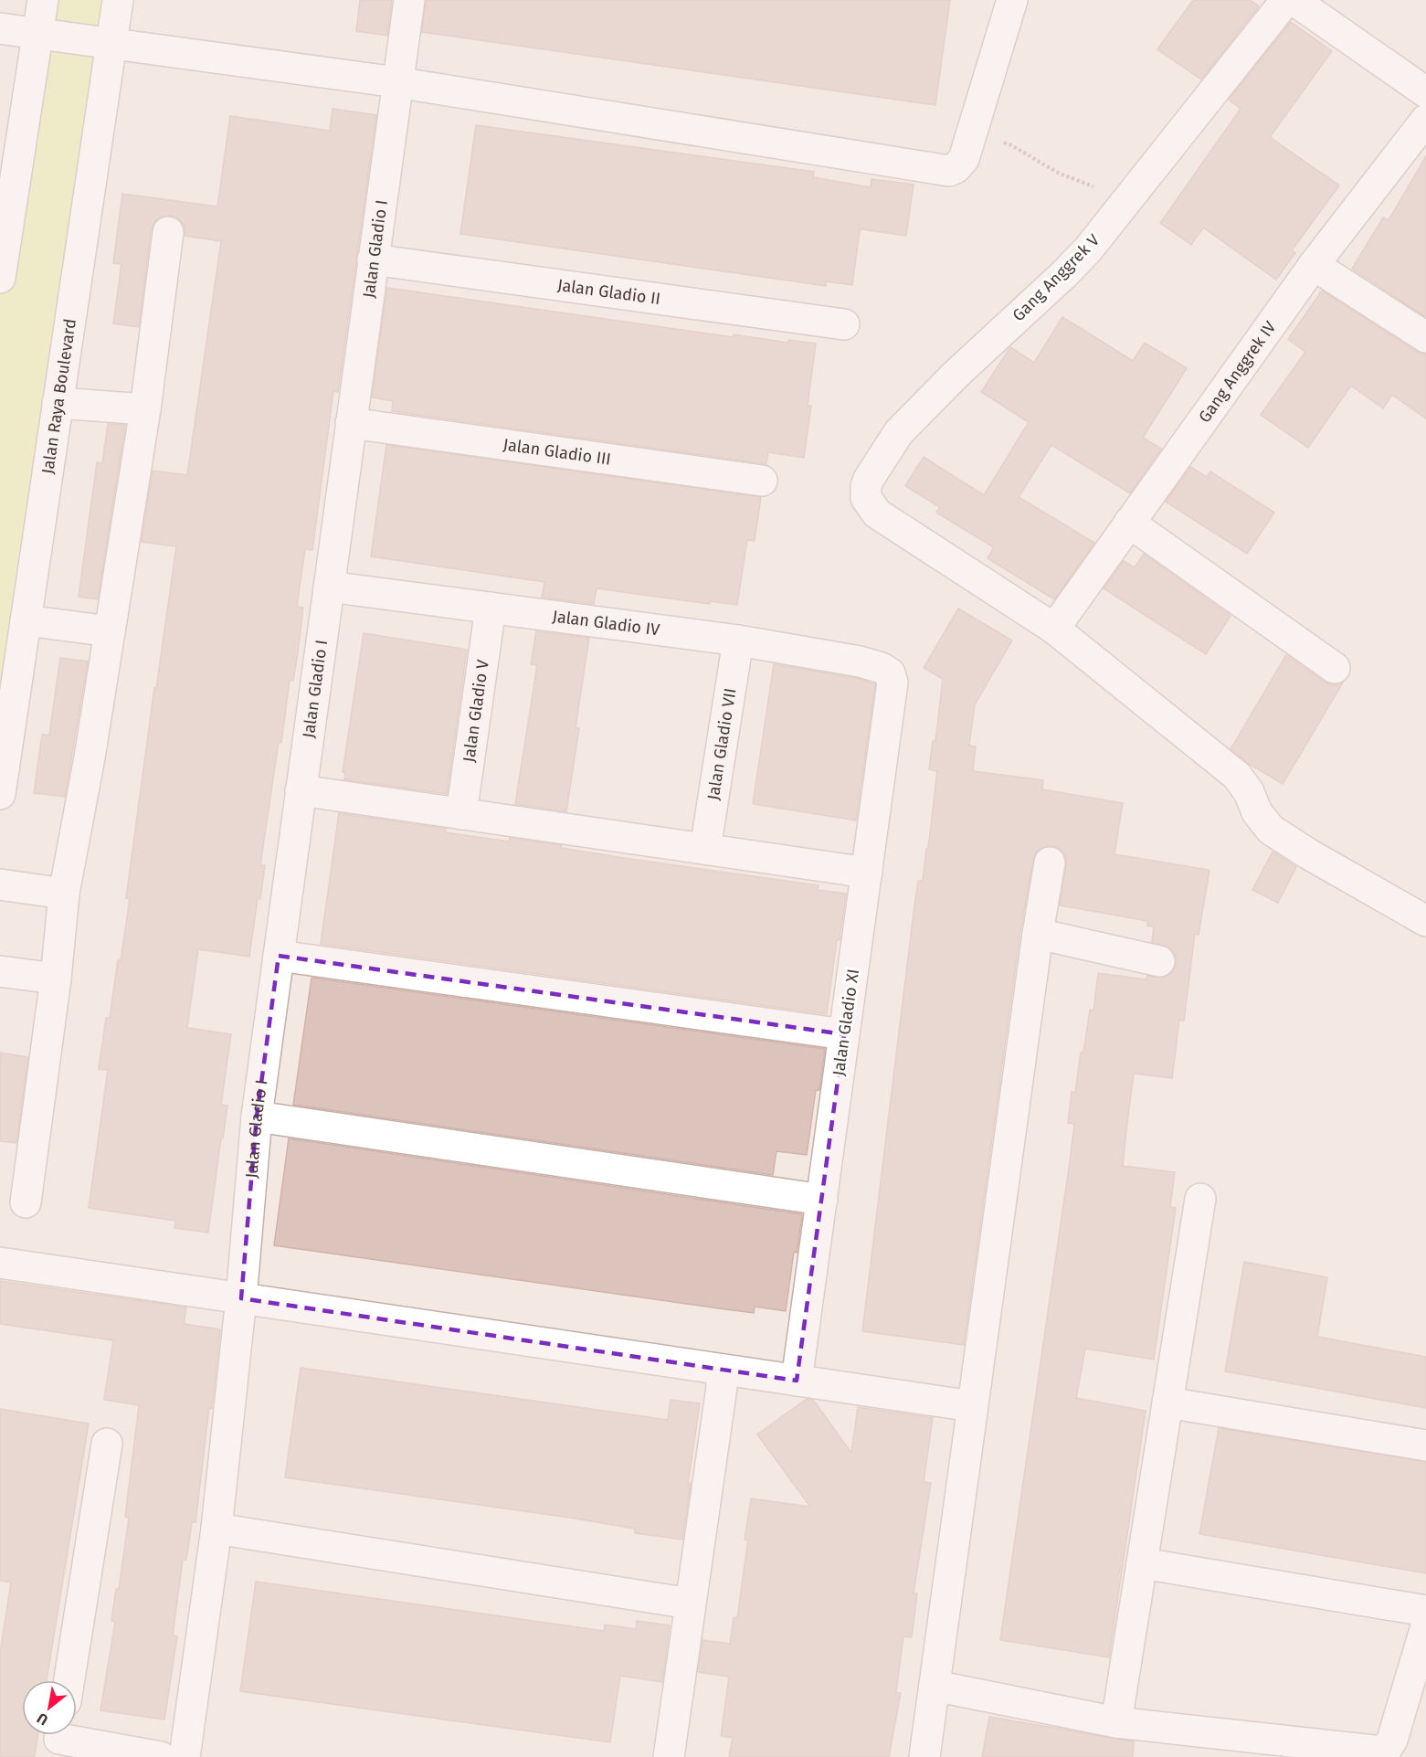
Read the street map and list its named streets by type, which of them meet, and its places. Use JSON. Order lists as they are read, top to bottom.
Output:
{
  "streets": {
    "street": [
      "Jalan Gladio I",
      "Gang Anggrek V",
      "Jalan Gladio II",
      "Gang Anggrek IV",
      "Jalan Raya Boulevard",
      "Jalan Gladio III",
      "Jalan Gladio IV",
      "Jalan Gladio V",
      "Jalan Gladio VII",
      "Jalan Gladio XI"
    ]
  },
  "crossings": [
    ["Jalan Gladio I", "Jalan Gladio II"],
    ["Jalan Gladio I", "Jalan Gladio III"],
    ["Jalan Gladio I", "Jalan Gladio IV"],
    ["Gang Anggrek V", "Gang Anggrek IV"],
    ["Jalan Gladio IV", "Jalan Gladio V"],
    ["Jalan Gladio IV", "Jalan Gladio VII"],
    ["Jalan Gladio IV", "Jalan Gladio XI"]
  ],
  "north": "bottom left"
}
